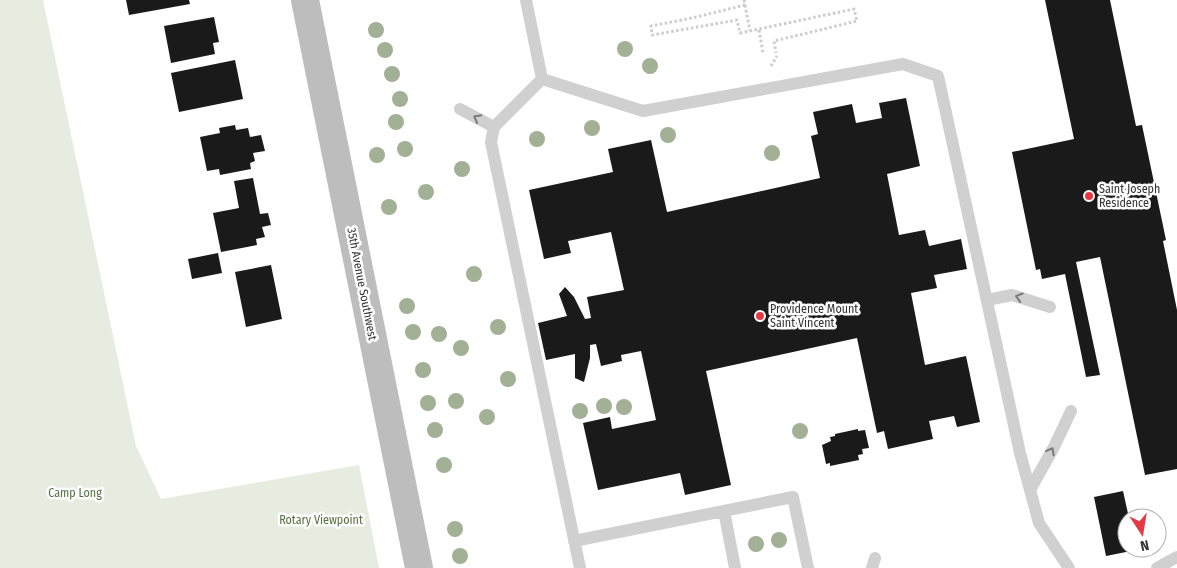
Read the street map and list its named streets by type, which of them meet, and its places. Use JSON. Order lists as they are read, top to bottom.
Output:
{
  "streets": {
    "main road": ["35th Avenue Southwest"]
  },
  "parks": ["Camp Long", "Rotary Viewpoint"],
  "places": ["Saint Joseph Residence", "Providence Mount Saint Vincent"],
  "north": "bottom"
}
